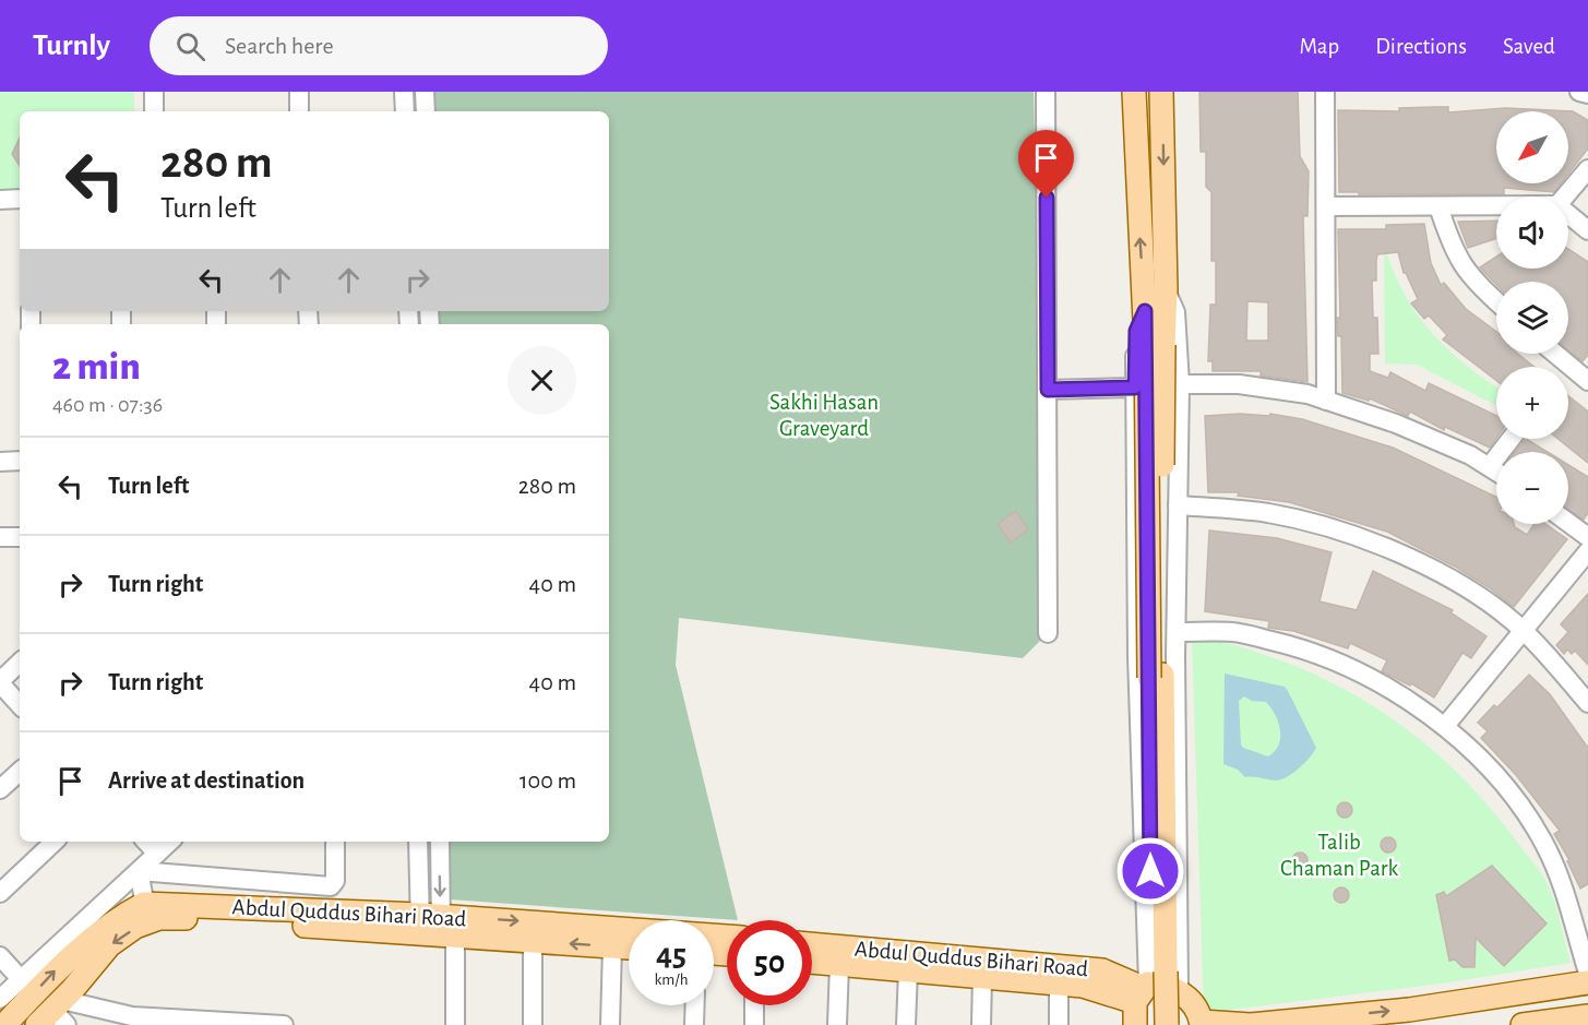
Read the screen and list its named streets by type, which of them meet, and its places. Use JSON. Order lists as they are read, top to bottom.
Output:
{
  "streets": {
    "main road": ["Abdul Quddus Bihari Road"]
  },
  "parks": ["Sakhi Hasan Graveyard", "Talib Chaman Park"],
  "north": "bottom left",
  "page": {
    "header": "Turnly",
    "search": "Search here",
    "nav": ["Map", "Directions", "Saved"],
    "map_buttons": ["+", "−"],
    "turn": ["280 m", "Turn left"],
    "heading": ["2 min", "460 m · 07:36"],
    "list": [
      {
        "name": "Turn left",
        "value": "280 m"
      },
      {
        "name": "Turn right",
        "value": "40 m"
      },
      {
        "name": "Turn right",
        "value": "40 m"
      },
      {
        "name": "Arrive at destination",
        "value": "100 m"
      }
    ],
    "speed": "45 km/h",
    "limit": "50"
  }
}
